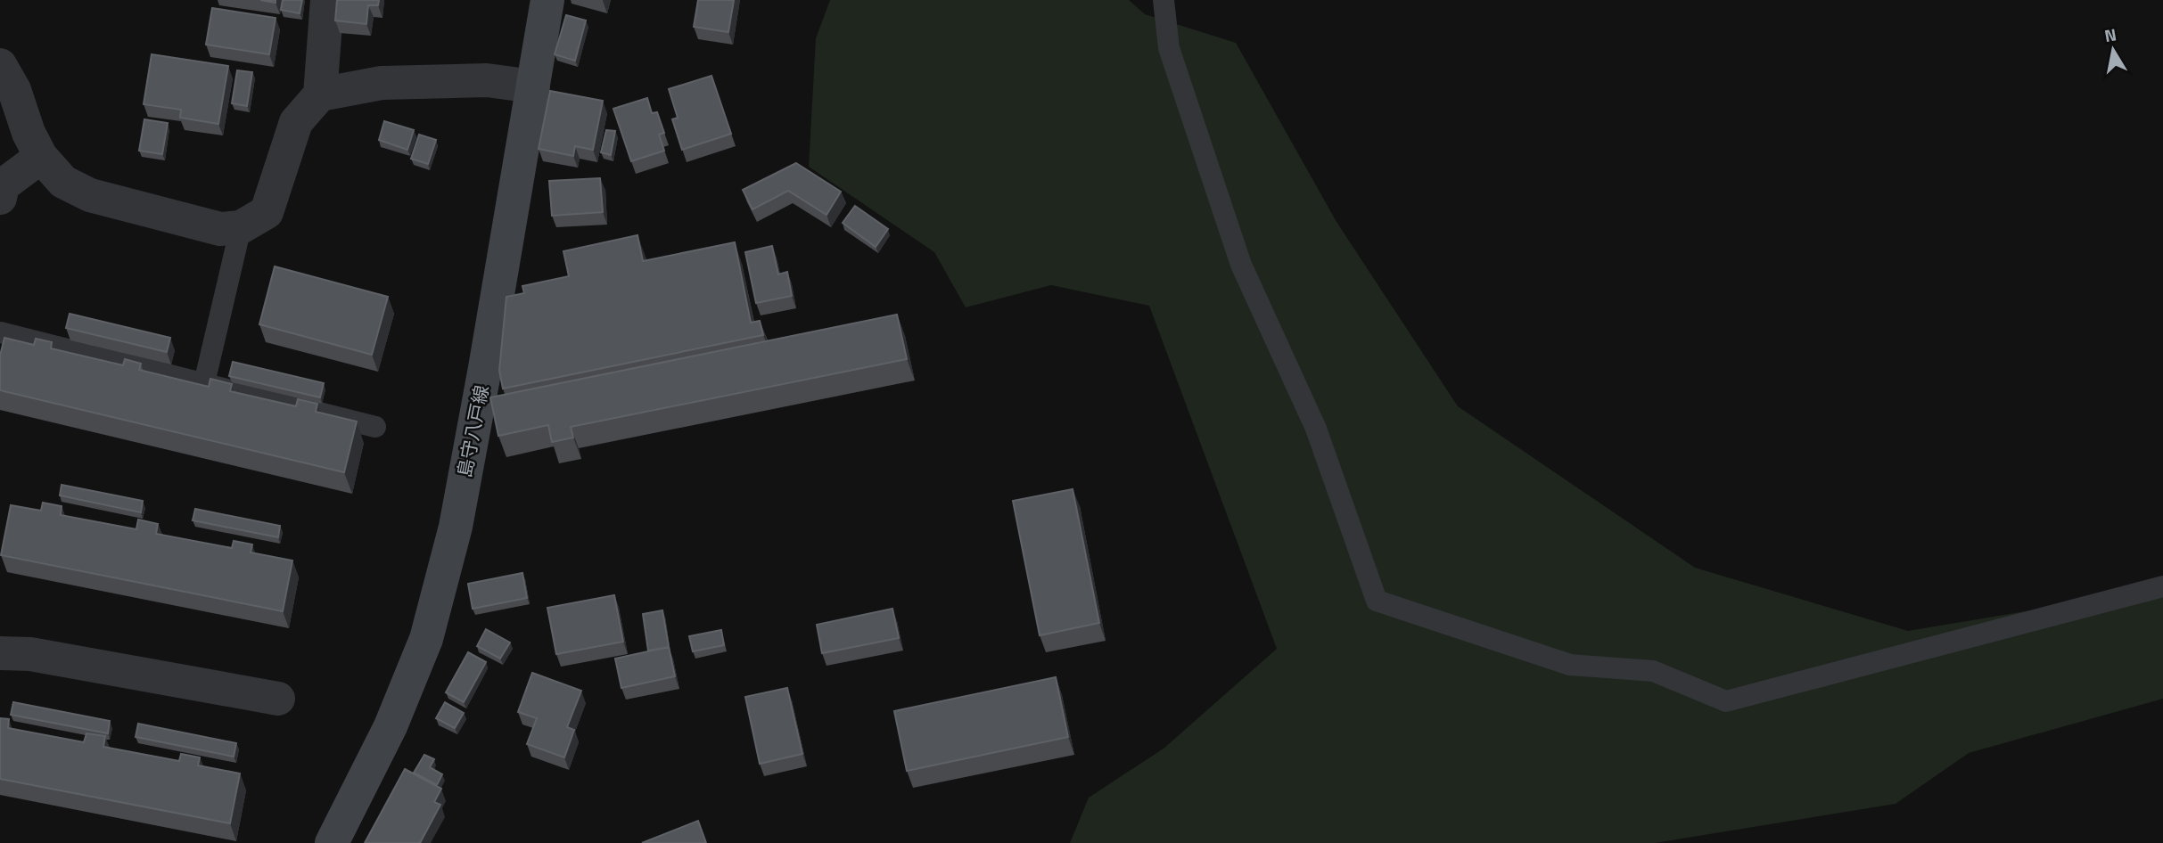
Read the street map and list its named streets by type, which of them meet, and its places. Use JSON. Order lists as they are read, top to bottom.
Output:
{
  "streets": {
    "main road": ["島守八戸線"]
  },
  "north": "top"
}
